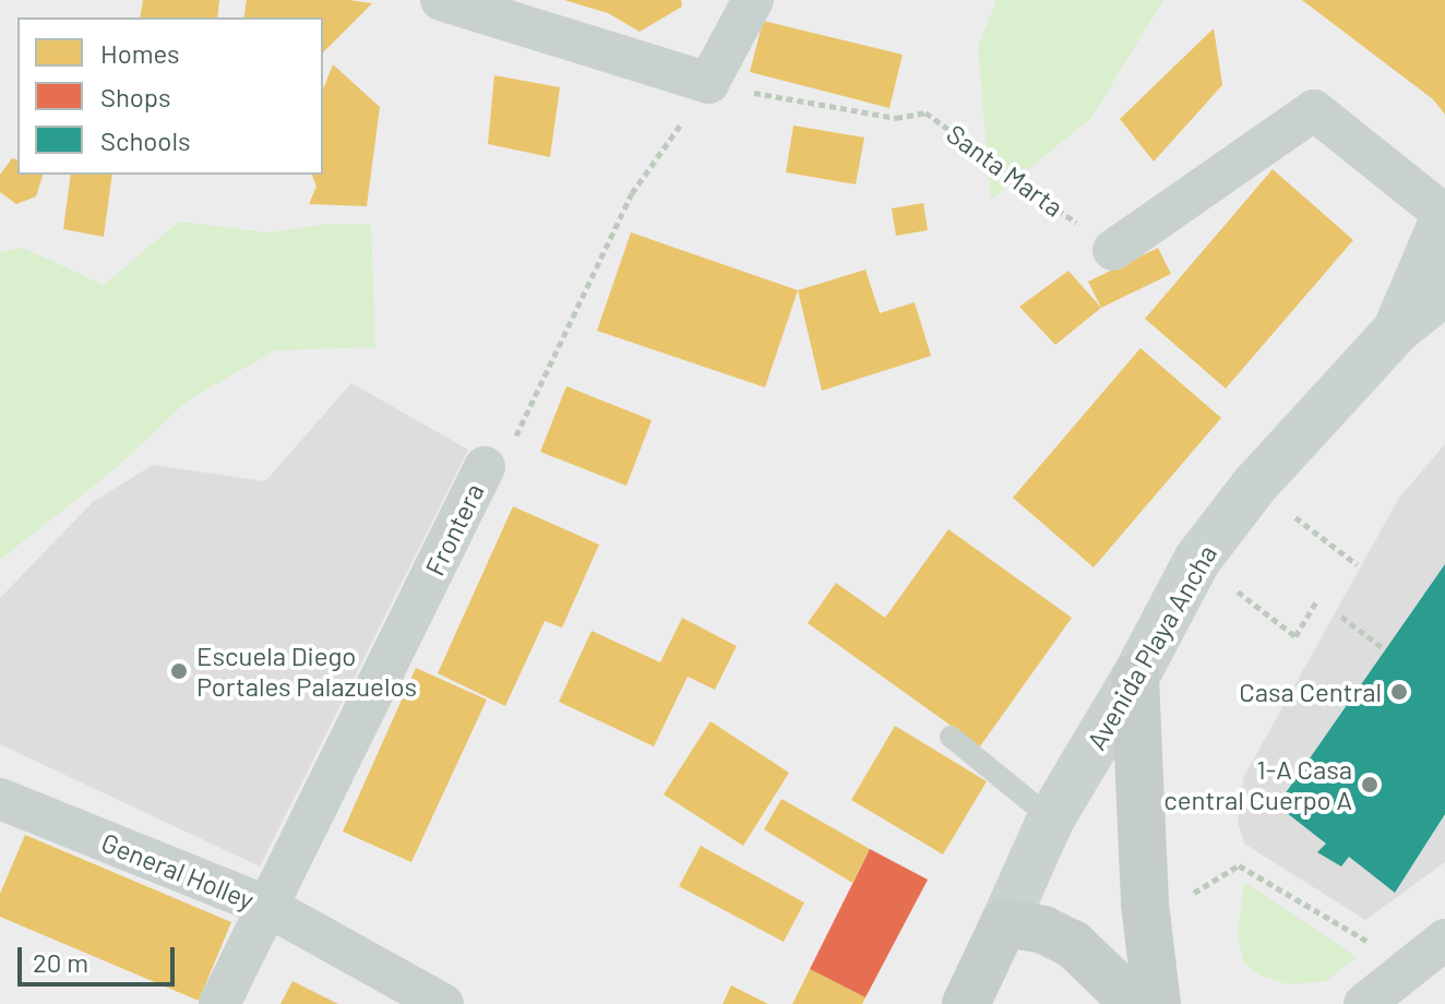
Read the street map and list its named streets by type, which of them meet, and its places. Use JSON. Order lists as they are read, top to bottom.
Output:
{
  "streets": {
    "main road": ["Avenida Playa Ancha"],
    "street": ["Frontera", "General Holley"],
    "path": ["Santa Marta"]
  },
  "crossings": [
    ["Santa Marta", "Frontera"],
    ["Frontera", "General Holley"]
  ],
  "places": ["Escuela Diego Portales Palazuelos", "Casa Central", "1-A Casa central Cuerpo A"],
  "legend": ["Homes", "Shops", "Schools"],
  "scale_bar": "20 m"
}
